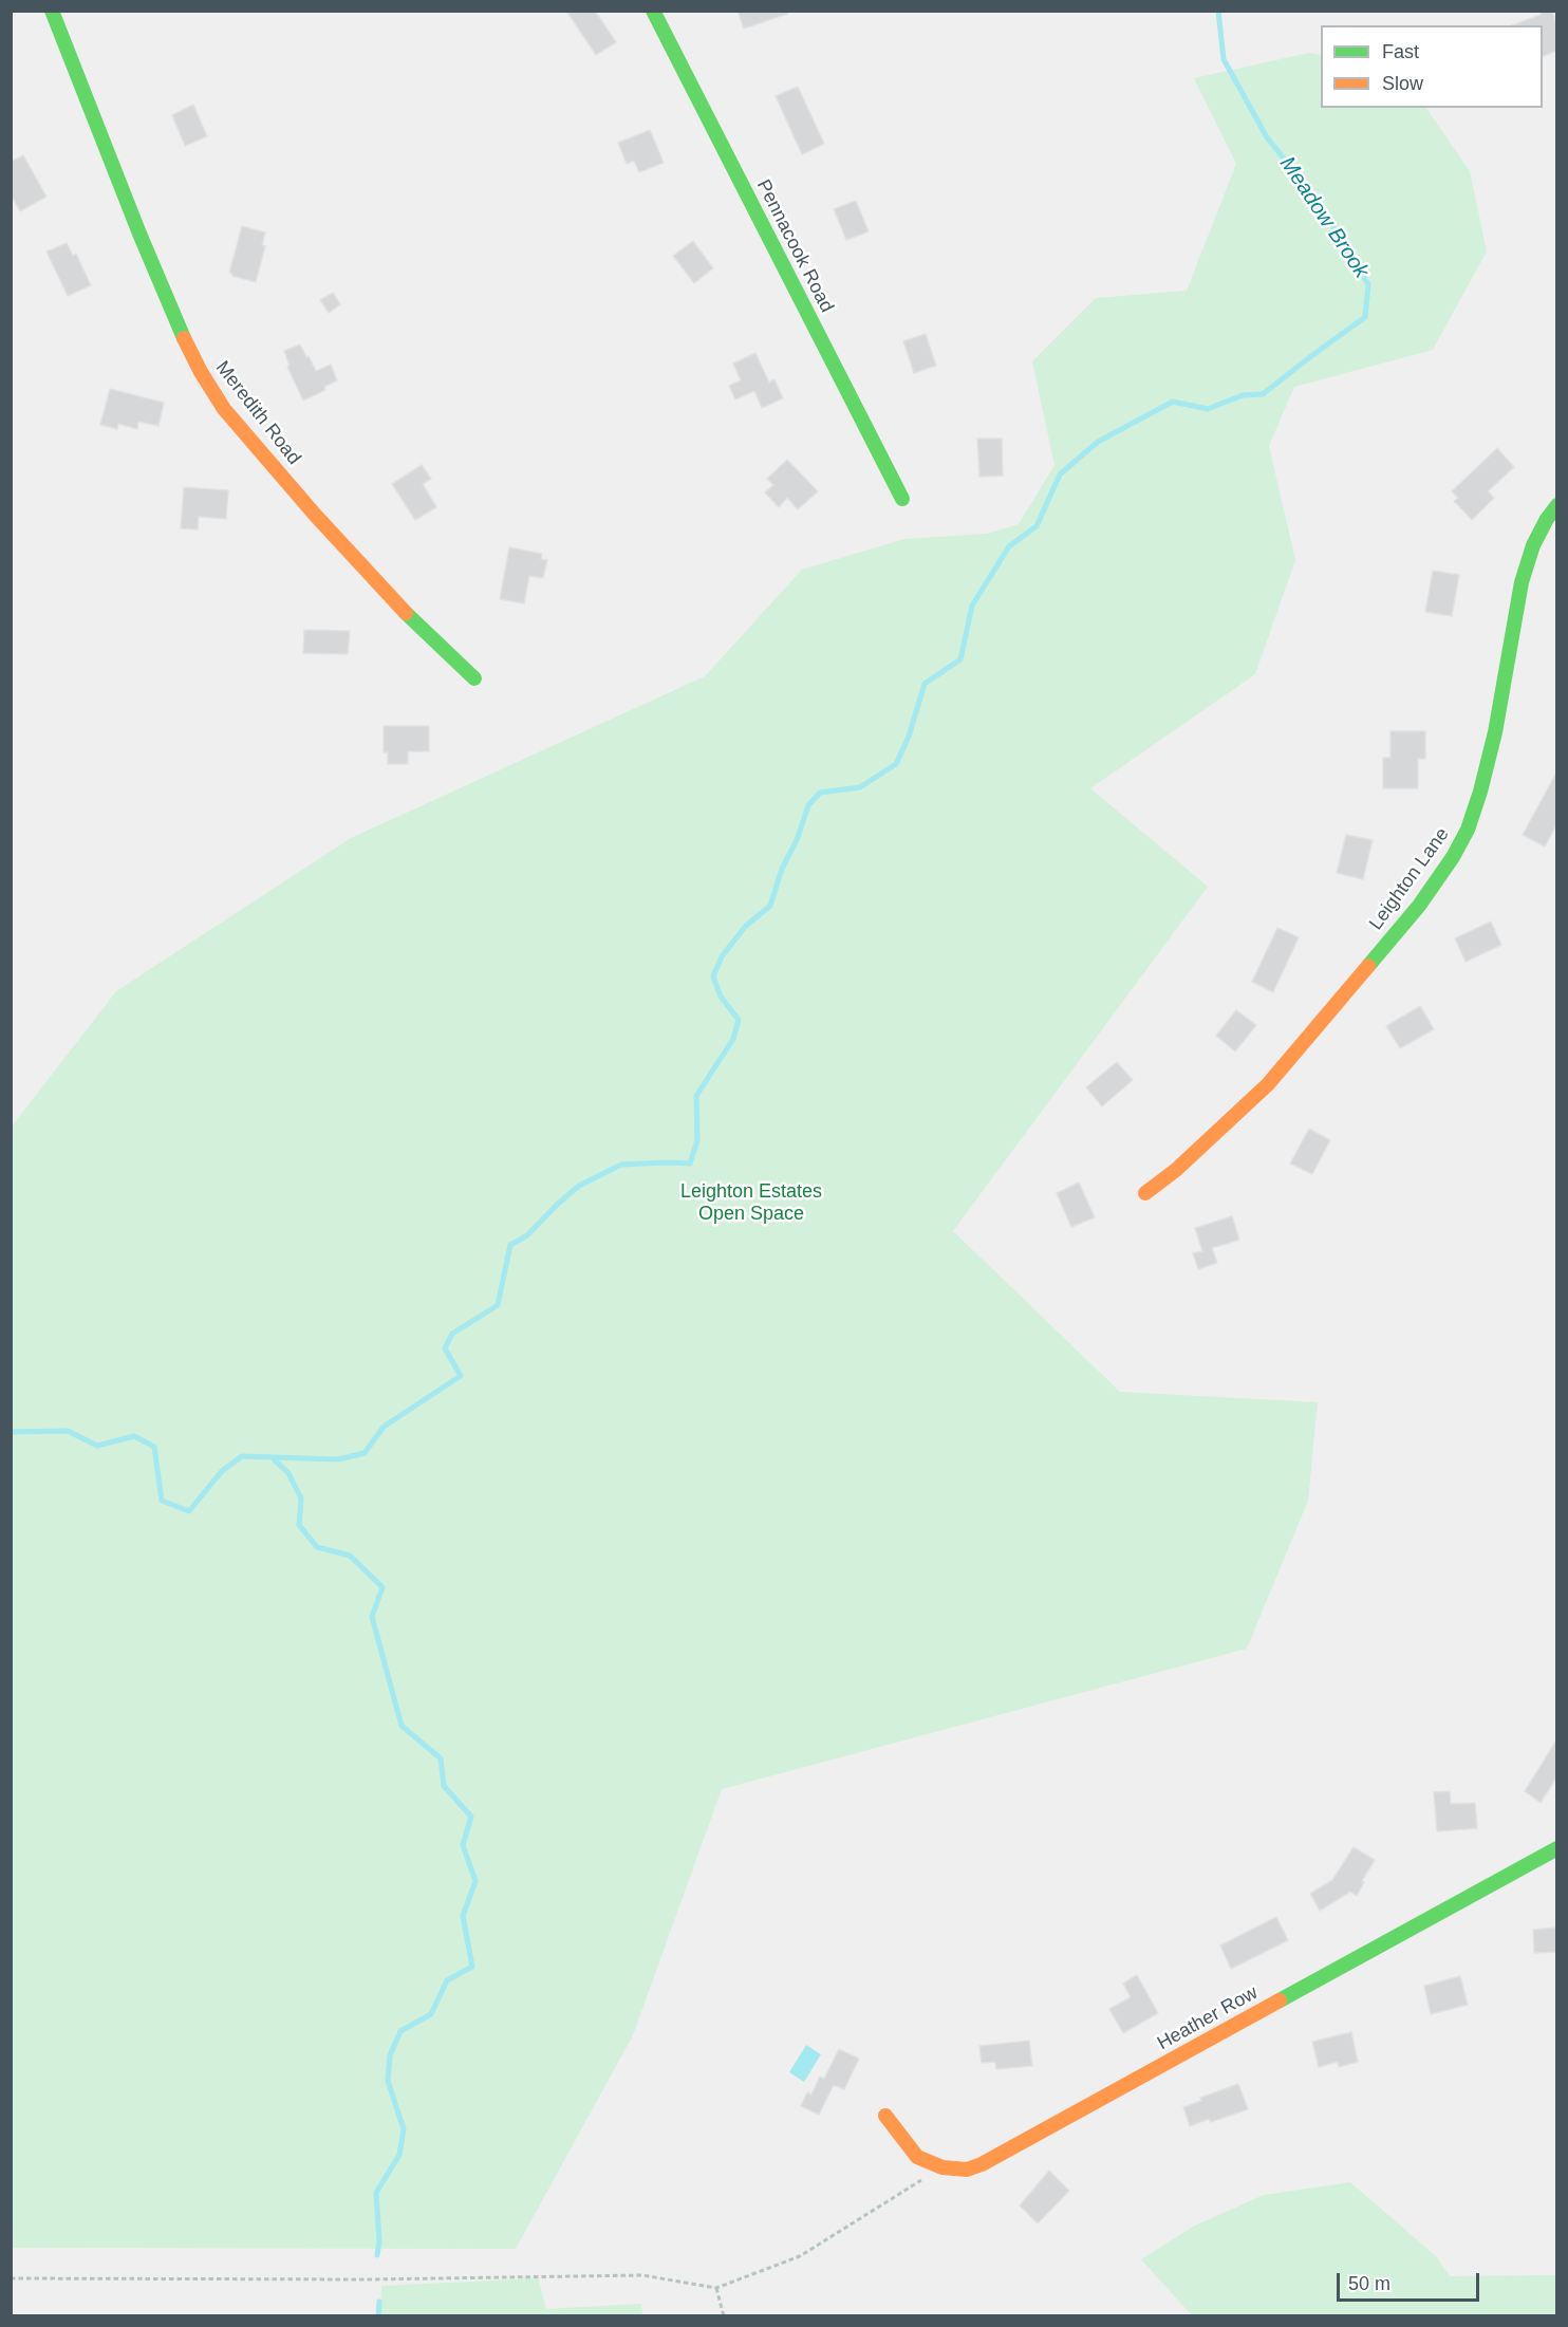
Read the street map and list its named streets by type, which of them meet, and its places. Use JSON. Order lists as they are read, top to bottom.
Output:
{
  "streets": {
    "street": [
      "Pennacook Road",
      "Meredith Road",
      "Leighton Lane",
      "Heather Row"
    ]
  },
  "water": ["Meadow Brook"],
  "parks": ["Leighton Estates Open Space"],
  "legend": ["Fast", "Slow"],
  "scale_bar": "50 m"
}
